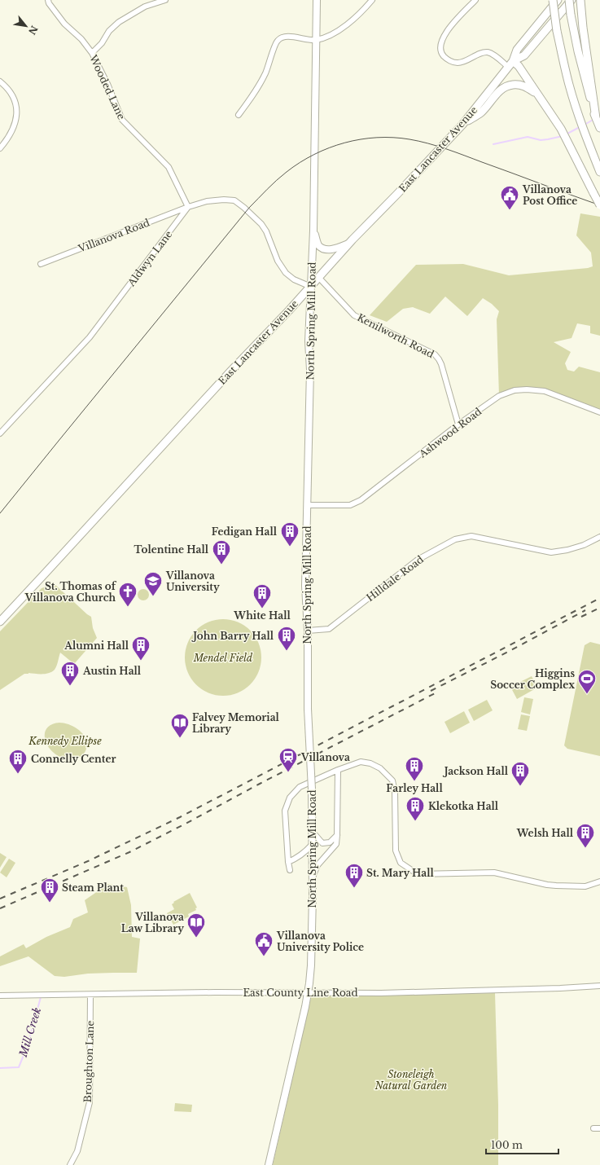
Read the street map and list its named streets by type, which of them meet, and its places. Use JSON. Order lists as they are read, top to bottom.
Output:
{
  "streets": {
    "highway": ["East Lancaster Avenue"],
    "main road": ["North Spring Mill Road"],
    "street": [
      "Wooded Lane",
      "Villanova Road",
      "Aldwyn Lane",
      "Kenilworth Road",
      "Ashwood Road",
      "Hilldale Road",
      "East County Line Road",
      "Broughton Lane"
    ]
  },
  "crossings": [
    ["Wooded Lane", "Villanova Road"],
    ["Wooded Lane", "Aldwyn Lane"],
    ["East Lancaster Avenue", "North Spring Mill Road"],
    ["East Lancaster Avenue", "Kenilworth Road"],
    ["Villanova Road", "Aldwyn Lane"],
    ["North Spring Mill Road", "Ashwood Road"],
    ["North Spring Mill Road", "Hilldale Road"],
    ["North Spring Mill Road", "East County Line Road"],
    ["Kenilworth Road", "Ashwood Road"],
    ["East County Line Road", "Broughton Lane"]
  ],
  "water": ["Mill Creek"],
  "parks": ["Mendel Field", "Kennedy Ellipse", "Stoneleigh Natural Garden"],
  "places": {
    "public building": ["Villanova Post Office", "Villanova University Police"],
    "building": [
      "Fedigan Hall",
      "Tolentine Hall",
      "White Hall",
      "John Barry Hall",
      "Alumni Hall",
      "Austin Hall",
      "Connelly Center",
      "Farley Hall",
      "Jackson Hall",
      "Klekotka Hall",
      "Welsh Hall",
      "St. Mary Hall",
      "Steam Plant"
    ],
    "school or university": ["Villanova University"],
    "church": ["St. Thomas of Villanova Church"],
    "sports": ["Higgins Soccer Complex"],
    "library": ["Falvey Memorial Library", "Villanova Law Library"],
    "station": ["Villanova"]
  },
  "scale_bar": "100 m",
  "north": "bottom right"
}
